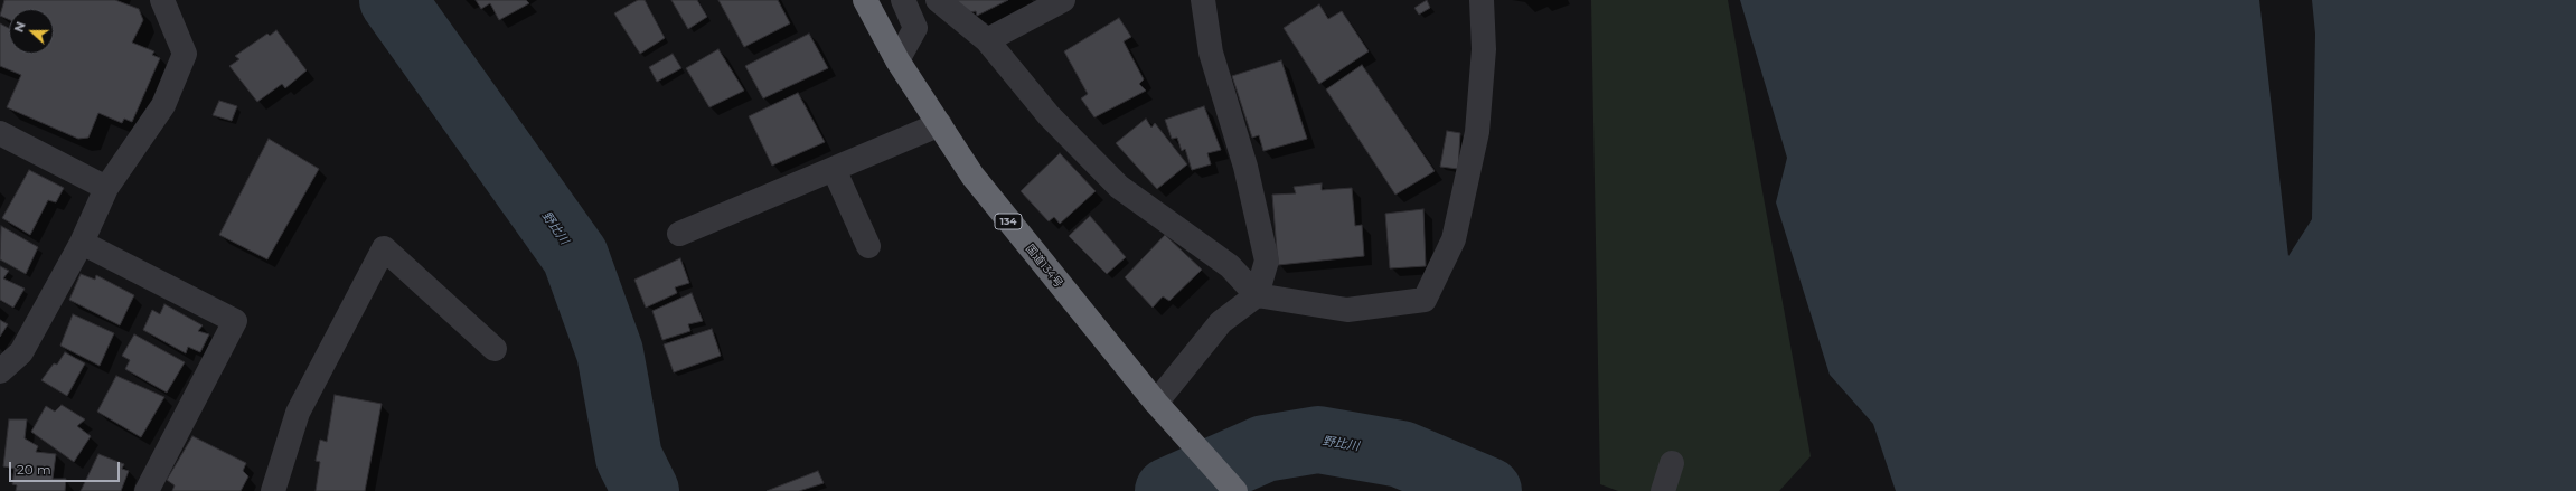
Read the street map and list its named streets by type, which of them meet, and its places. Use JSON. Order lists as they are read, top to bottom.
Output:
{
  "streets": {
    "highway": ["134", "国道134号"]
  },
  "water": ["野比川"],
  "scale_bar": "20 m",
  "north": "left"
}
